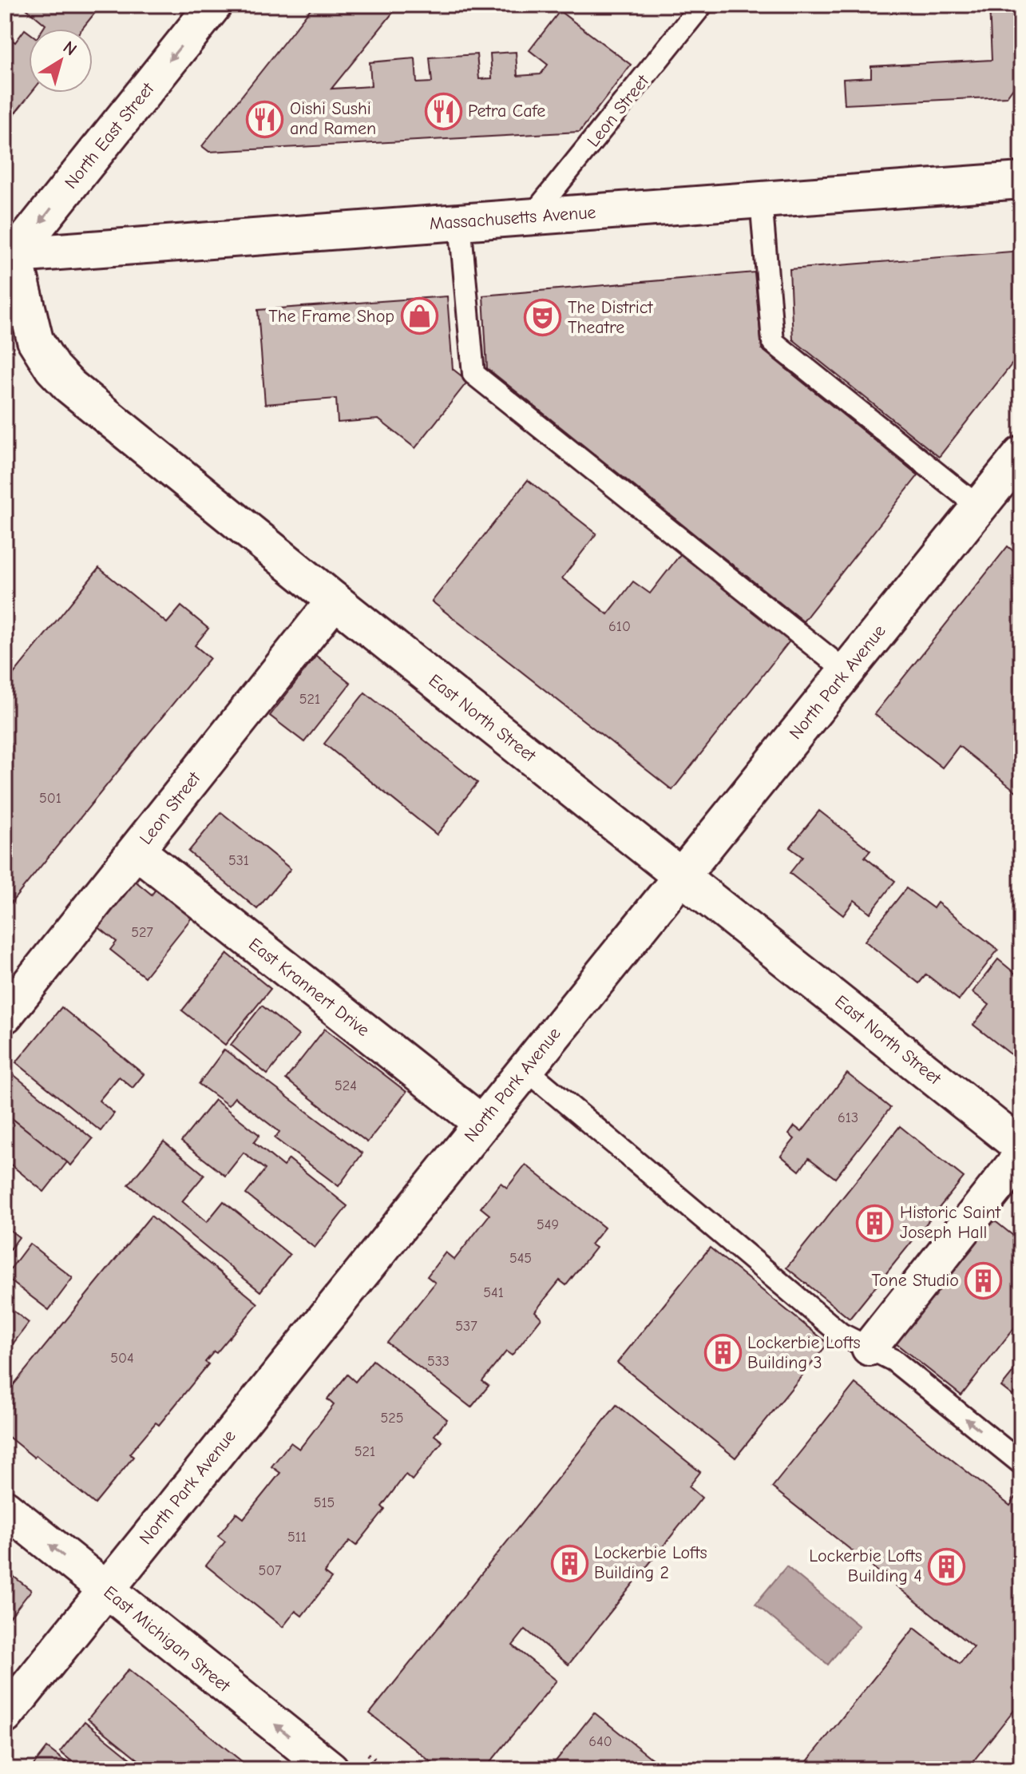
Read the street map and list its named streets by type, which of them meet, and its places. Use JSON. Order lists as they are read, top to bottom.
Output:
{
  "streets": {
    "main road": [
      "Leon Street",
      "North East Street",
      "Massachusetts Avenue",
      "North Park Avenue",
      "East North Street",
      "East Krannert Drive",
      "East Michigan Street"
    ]
  },
  "crossings": [
    ["Leon Street", "Massachusetts Avenue"],
    ["Leon Street", "East North Street"],
    ["Leon Street", "East Krannert Drive"],
    ["North East Street", "Massachusetts Avenue"],
    ["North East Street", "East North Street"],
    ["Massachusetts Avenue", "East North Street"],
    ["North Park Avenue", "East North Street"],
    ["North Park Avenue", "East Krannert Drive"],
    ["North Park Avenue", "East Michigan Street"]
  ],
  "one_way": ["North East Street", "East Michigan Street"],
  "places": {
    "restaurant": ["Petra Cafe", "Oishi Sushi and Ramen"],
    "shop": ["The Frame Shop"],
    "theatre": ["The District Theatre"],
    "building": [
      "Historic Saint Joseph Hall",
      "Tone Studio",
      "Lockerbie Lofts Building 3",
      "Lockerbie Lofts Building 2",
      "Lockerbie Lofts Building 4"
    ]
  },
  "house_numbers": [
    "610",
    "521",
    "501",
    "531",
    "527",
    "524",
    "613",
    "549",
    "545",
    "541",
    "537",
    "504",
    "533",
    "525",
    "521",
    "515",
    "511",
    "507",
    "640"
  ],
  "north": "top right"
}
